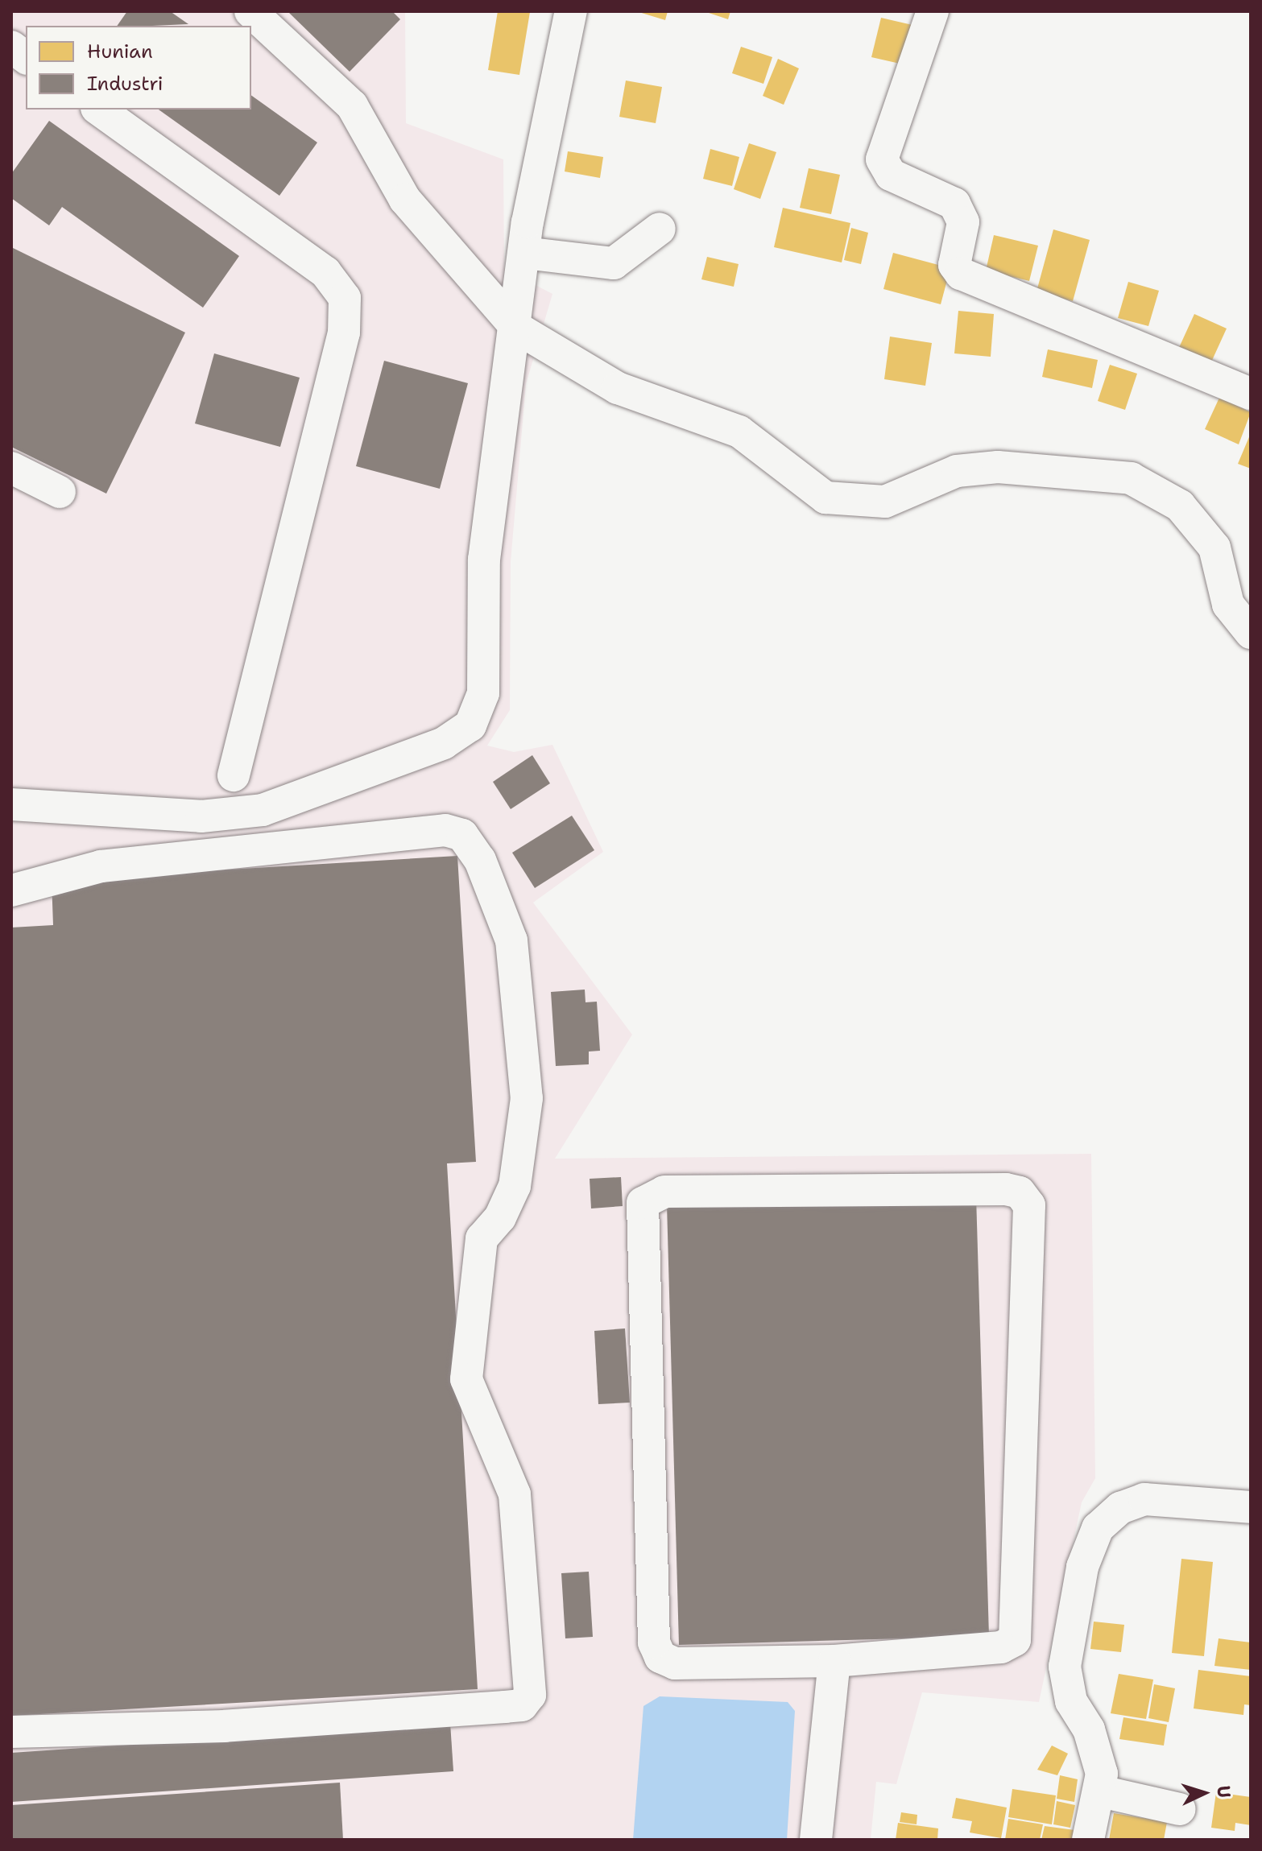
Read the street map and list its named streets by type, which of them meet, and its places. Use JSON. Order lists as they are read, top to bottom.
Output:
{
  "legend": ["Hunian", "Industri"],
  "north": "right"
}
